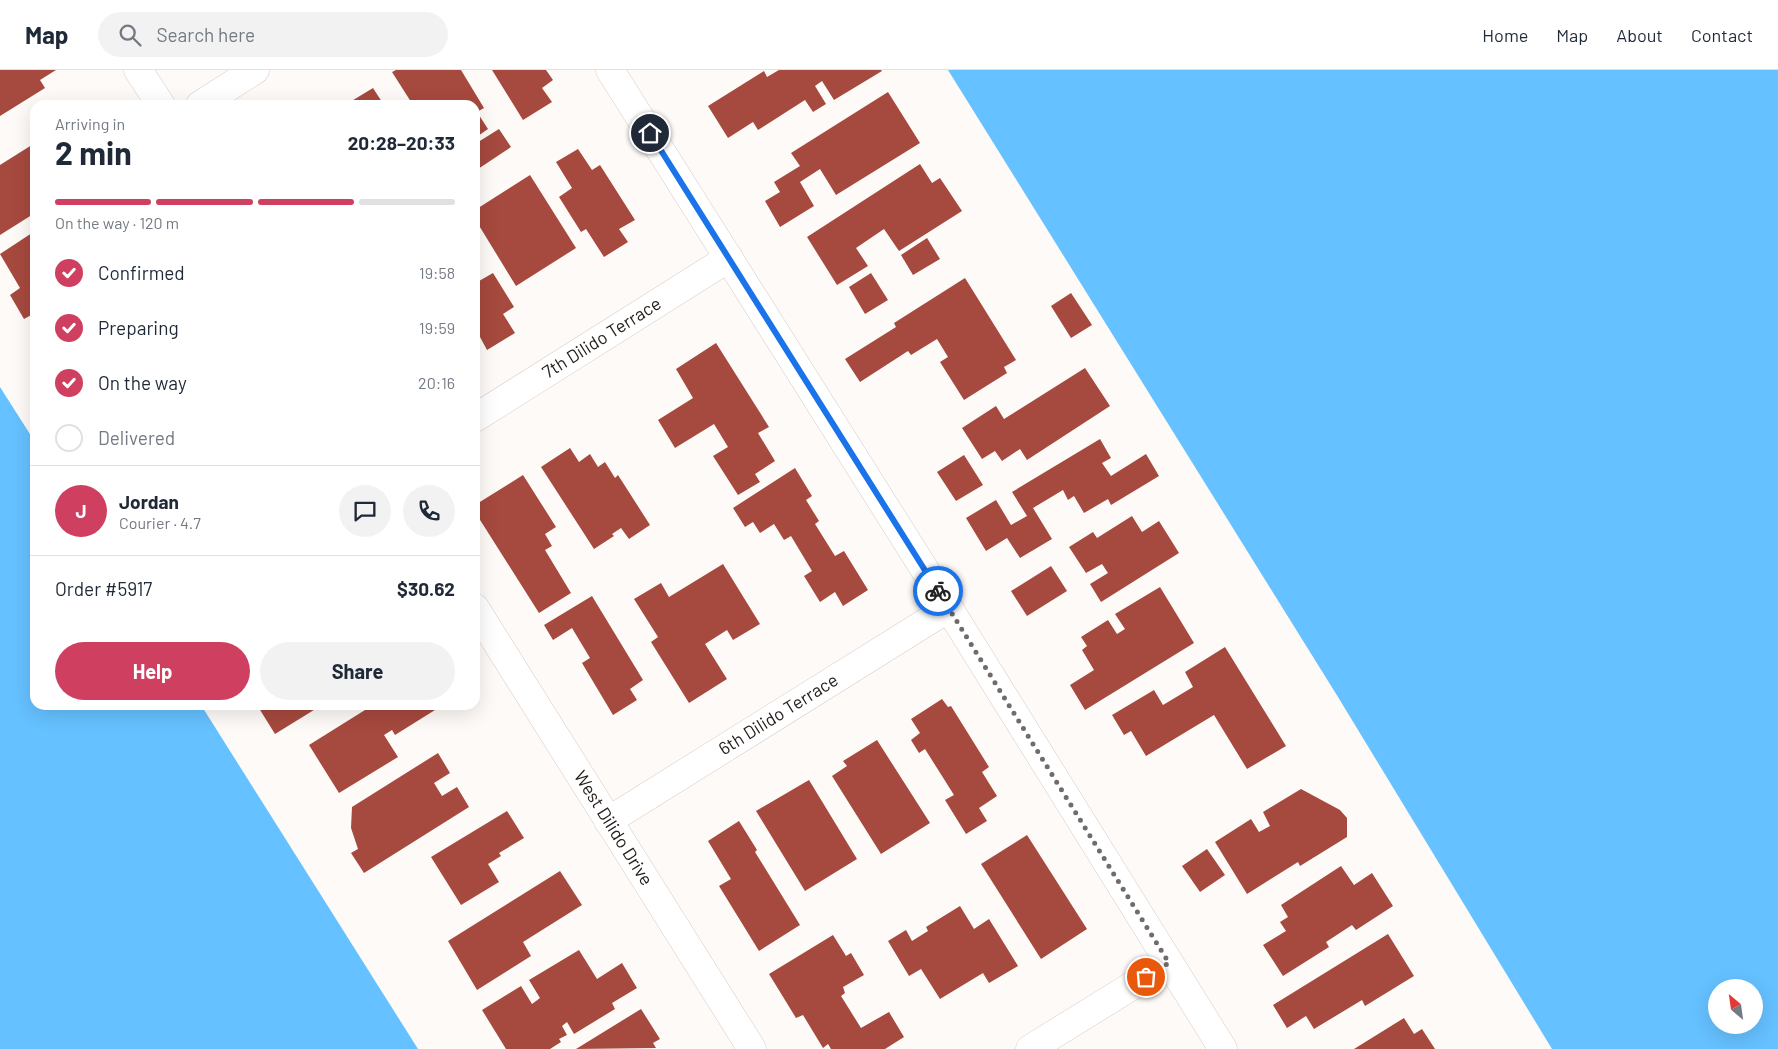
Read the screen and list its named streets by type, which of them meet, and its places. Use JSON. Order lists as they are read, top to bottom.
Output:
{
  "streets": {
    "street": ["7th Dilido Terrace", "6th Dilido Terrace", "West Dilido Drive"]
  },
  "crossings": [
    ["6th Dilido Terrace", "West Dilido Drive"]
  ],
  "north": "top left",
  "page": {
    "header": "Map",
    "search": "Search here",
    "nav": [
      "Home",
      "Map",
      "About",
      "Contact"
    ],
    "heading": ["2 min", "Arriving in", "20:28–20:33"],
    "panel": [
      "Jordan",
      "Courier · 4.7",
      "Order #5917",
      "$30.62"
    ],
    "bar": "On the way · 120 m",
    "list": [
      ["Confirmed", "19:58"],
      ["Preparing", "19:59"],
      ["On the way", "20:16"],
      "Delivered"
    ],
    "round": "J",
    "buttons": ["Help", "Share"]
  }
}
